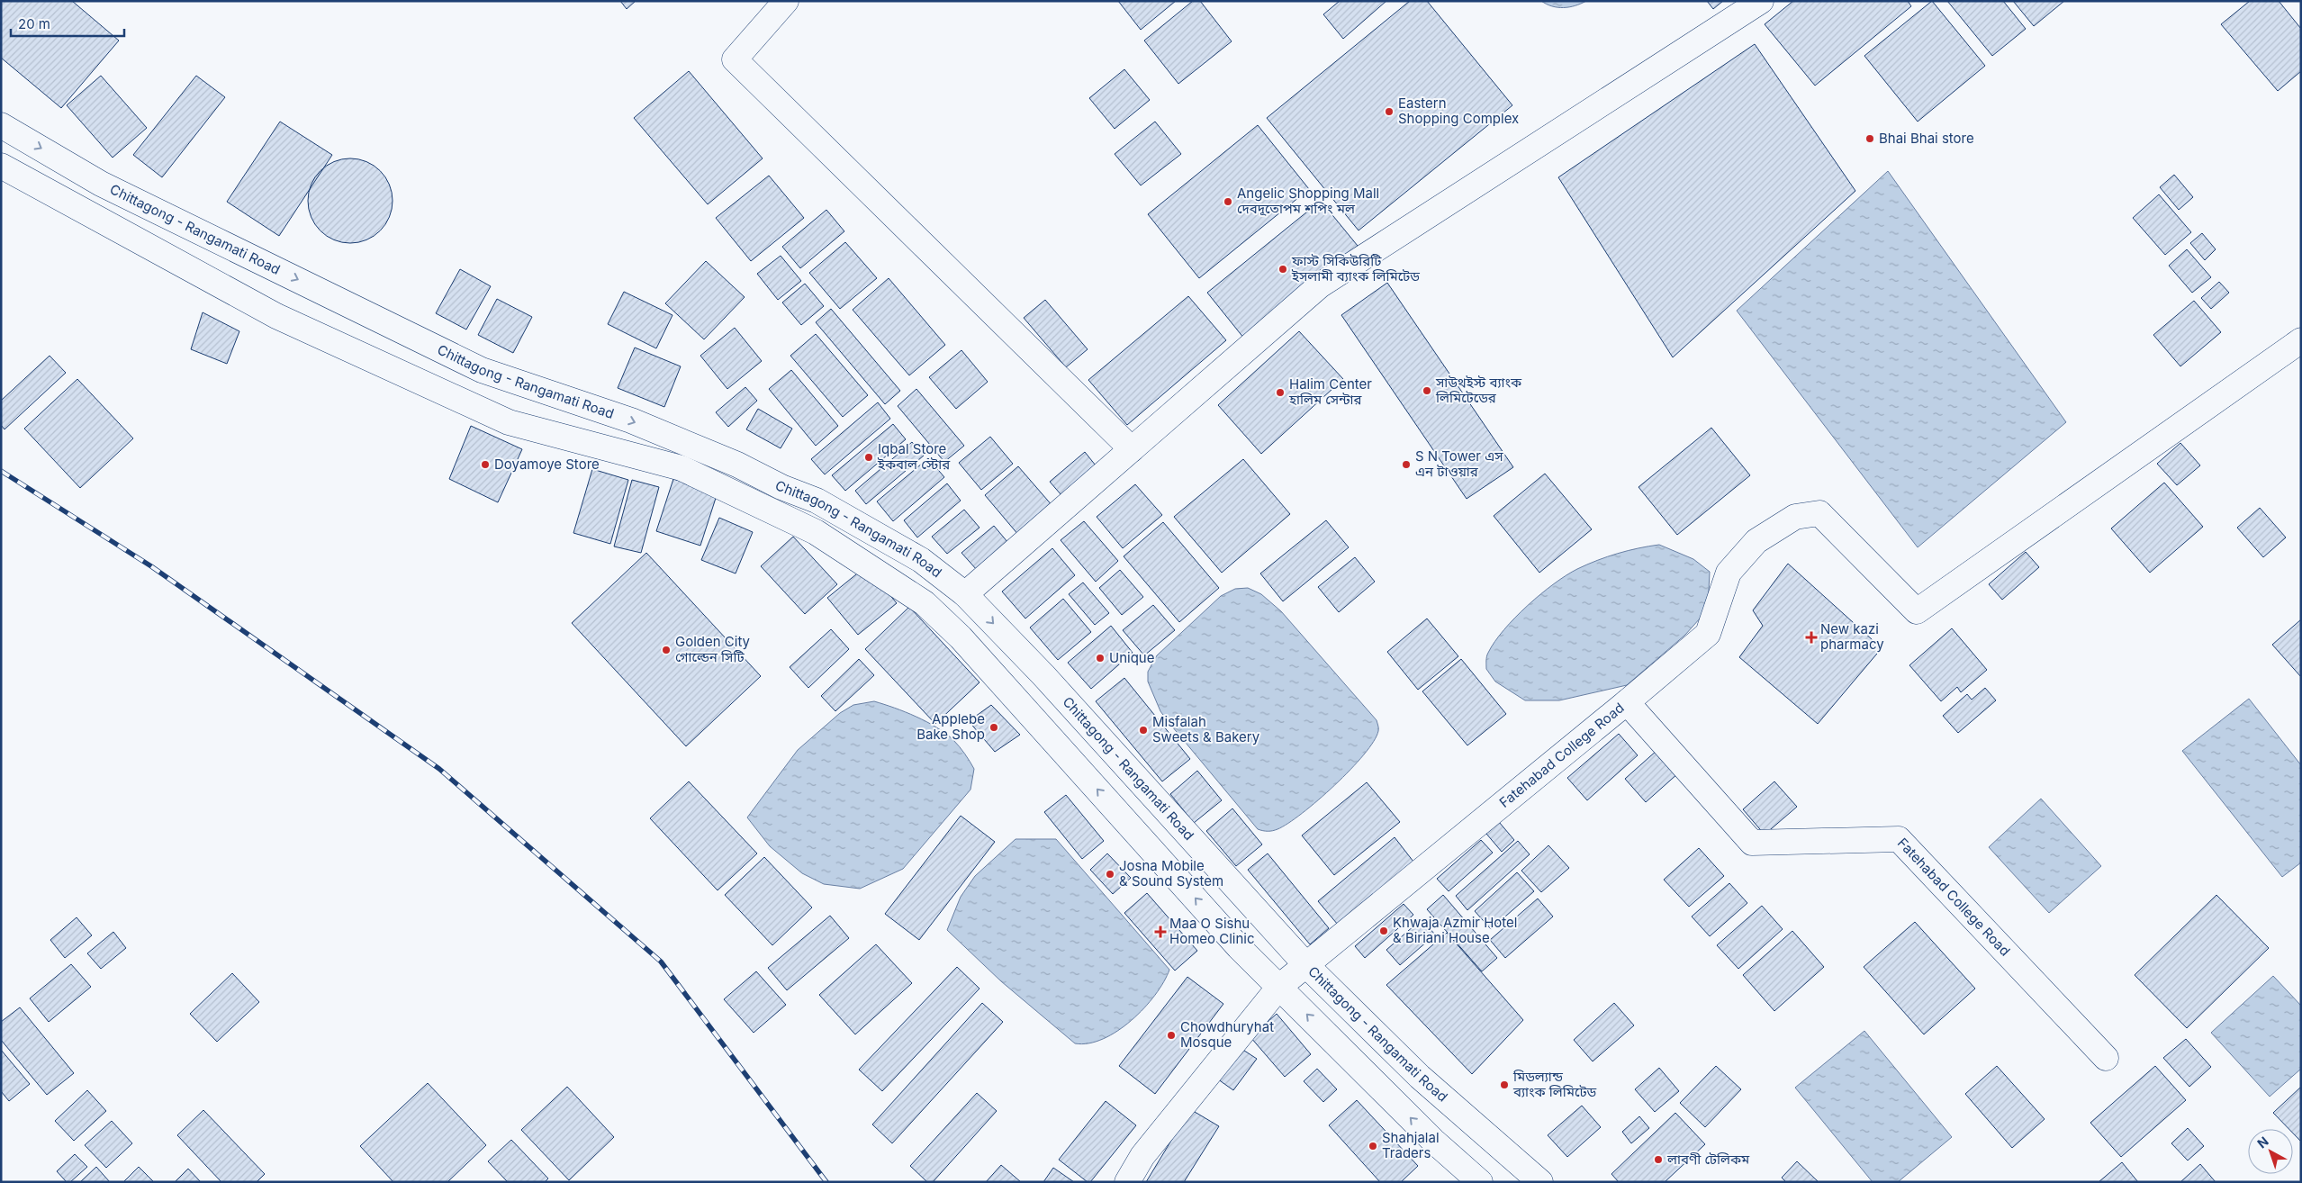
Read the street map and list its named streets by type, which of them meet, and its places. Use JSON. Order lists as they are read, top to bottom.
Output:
{
  "streets": {
    "main road": ["Chittagong - Rangamati Road", "Fatehabad College Road"]
  },
  "crossings": [
    ["Chittagong - Rangamati Road", "Fatehabad College Road"]
  ],
  "places": {
    "other": [
      "Eastern Shopping Complex",
      "Bhai Bhai store",
      "Angelic Shopping Mall দেবদূতোপম শপিং মল",
      "ফাস্ট সিকিউরিটি ইসলামী ব্যাংক লিমিটেড",
      "সাউথইস্ট ব্যাংক লিমিটেডের",
      "Halim Center হালিম সেন্টার",
      "Iqbal Store ইকবাল স্টোর",
      "Doyamoye Store",
      "S N Tower এস এন টাওয়ার",
      "Golden City গোল্ডেন সিটি",
      "Unique",
      "Applebe Bake Shop",
      "Misfalah Sweets & Bakery",
      "Josna Mobile & Sound System",
      "Khwaja Azmir Hotel & Biriani House",
      "Chowdhuryhat Mosque",
      "মিডল্যান্ড ব্যাংক লিমিটেড",
      "Shahjalal Traders",
      "লাবণী টেলিকম"
    ],
    "health": ["New kazi pharmacy", "Maa O Sishu Homeo Clinic"]
  },
  "scale_bar": "20 m",
  "north": "top left"
}
